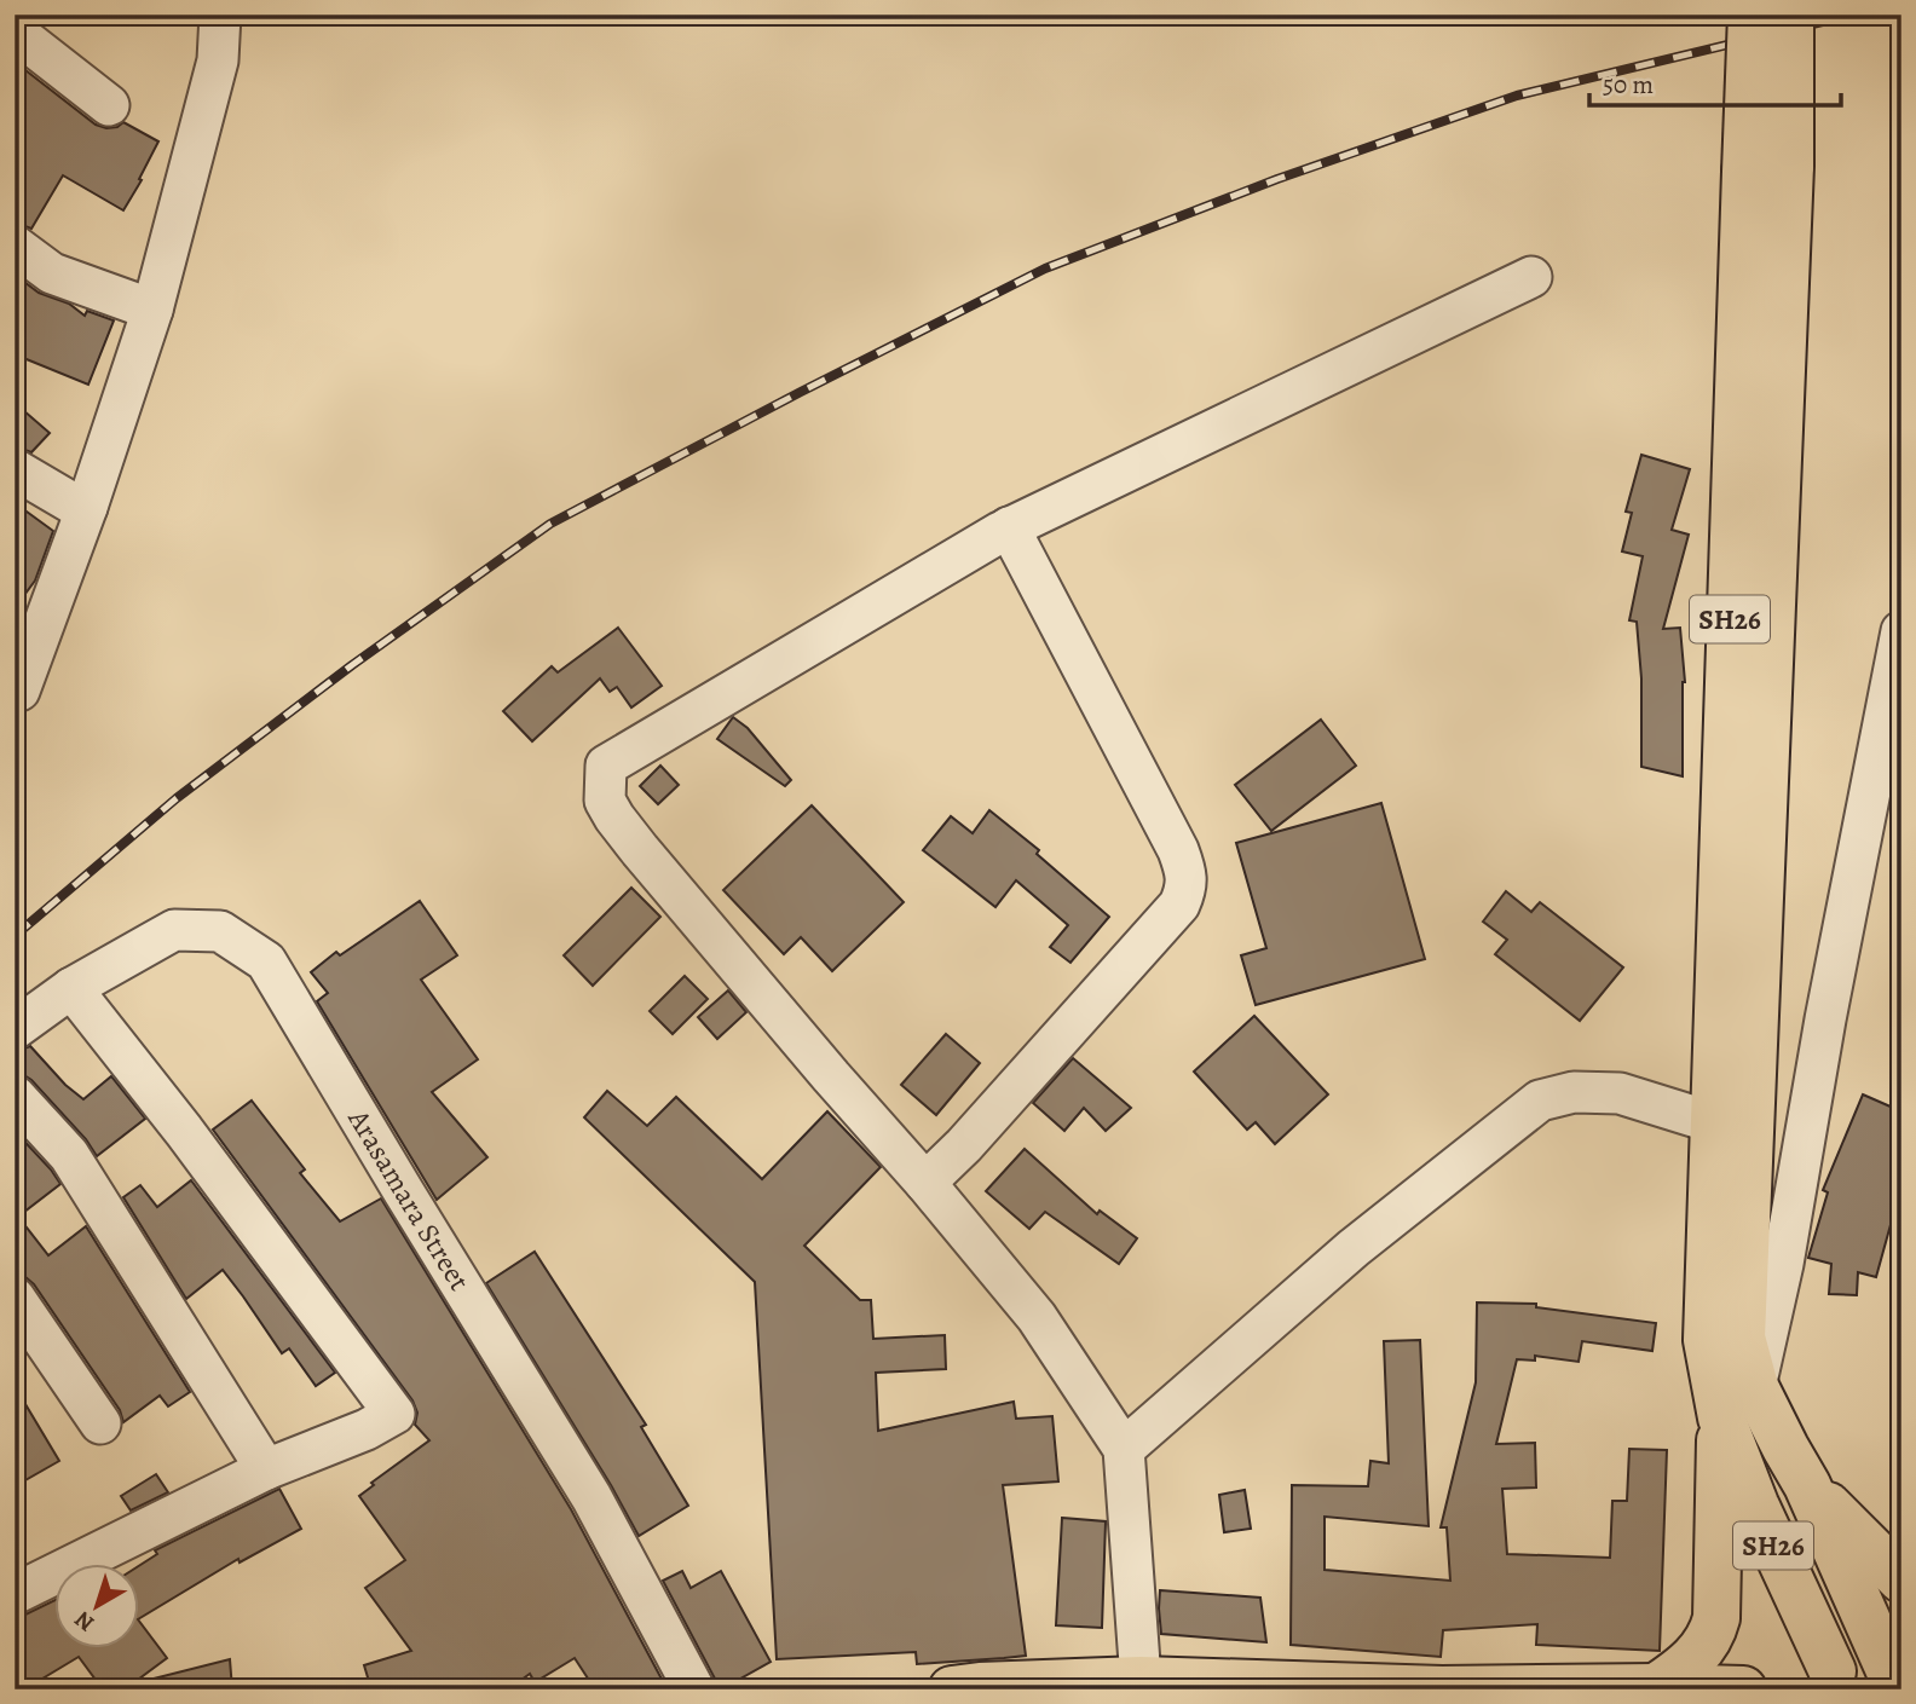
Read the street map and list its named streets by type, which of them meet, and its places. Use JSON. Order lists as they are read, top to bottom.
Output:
{
  "streets": {
    "main road": ["SH26"],
    "street": ["Arasamara Street"]
  },
  "scale_bar": "50 m",
  "north": "bottom left"
}
